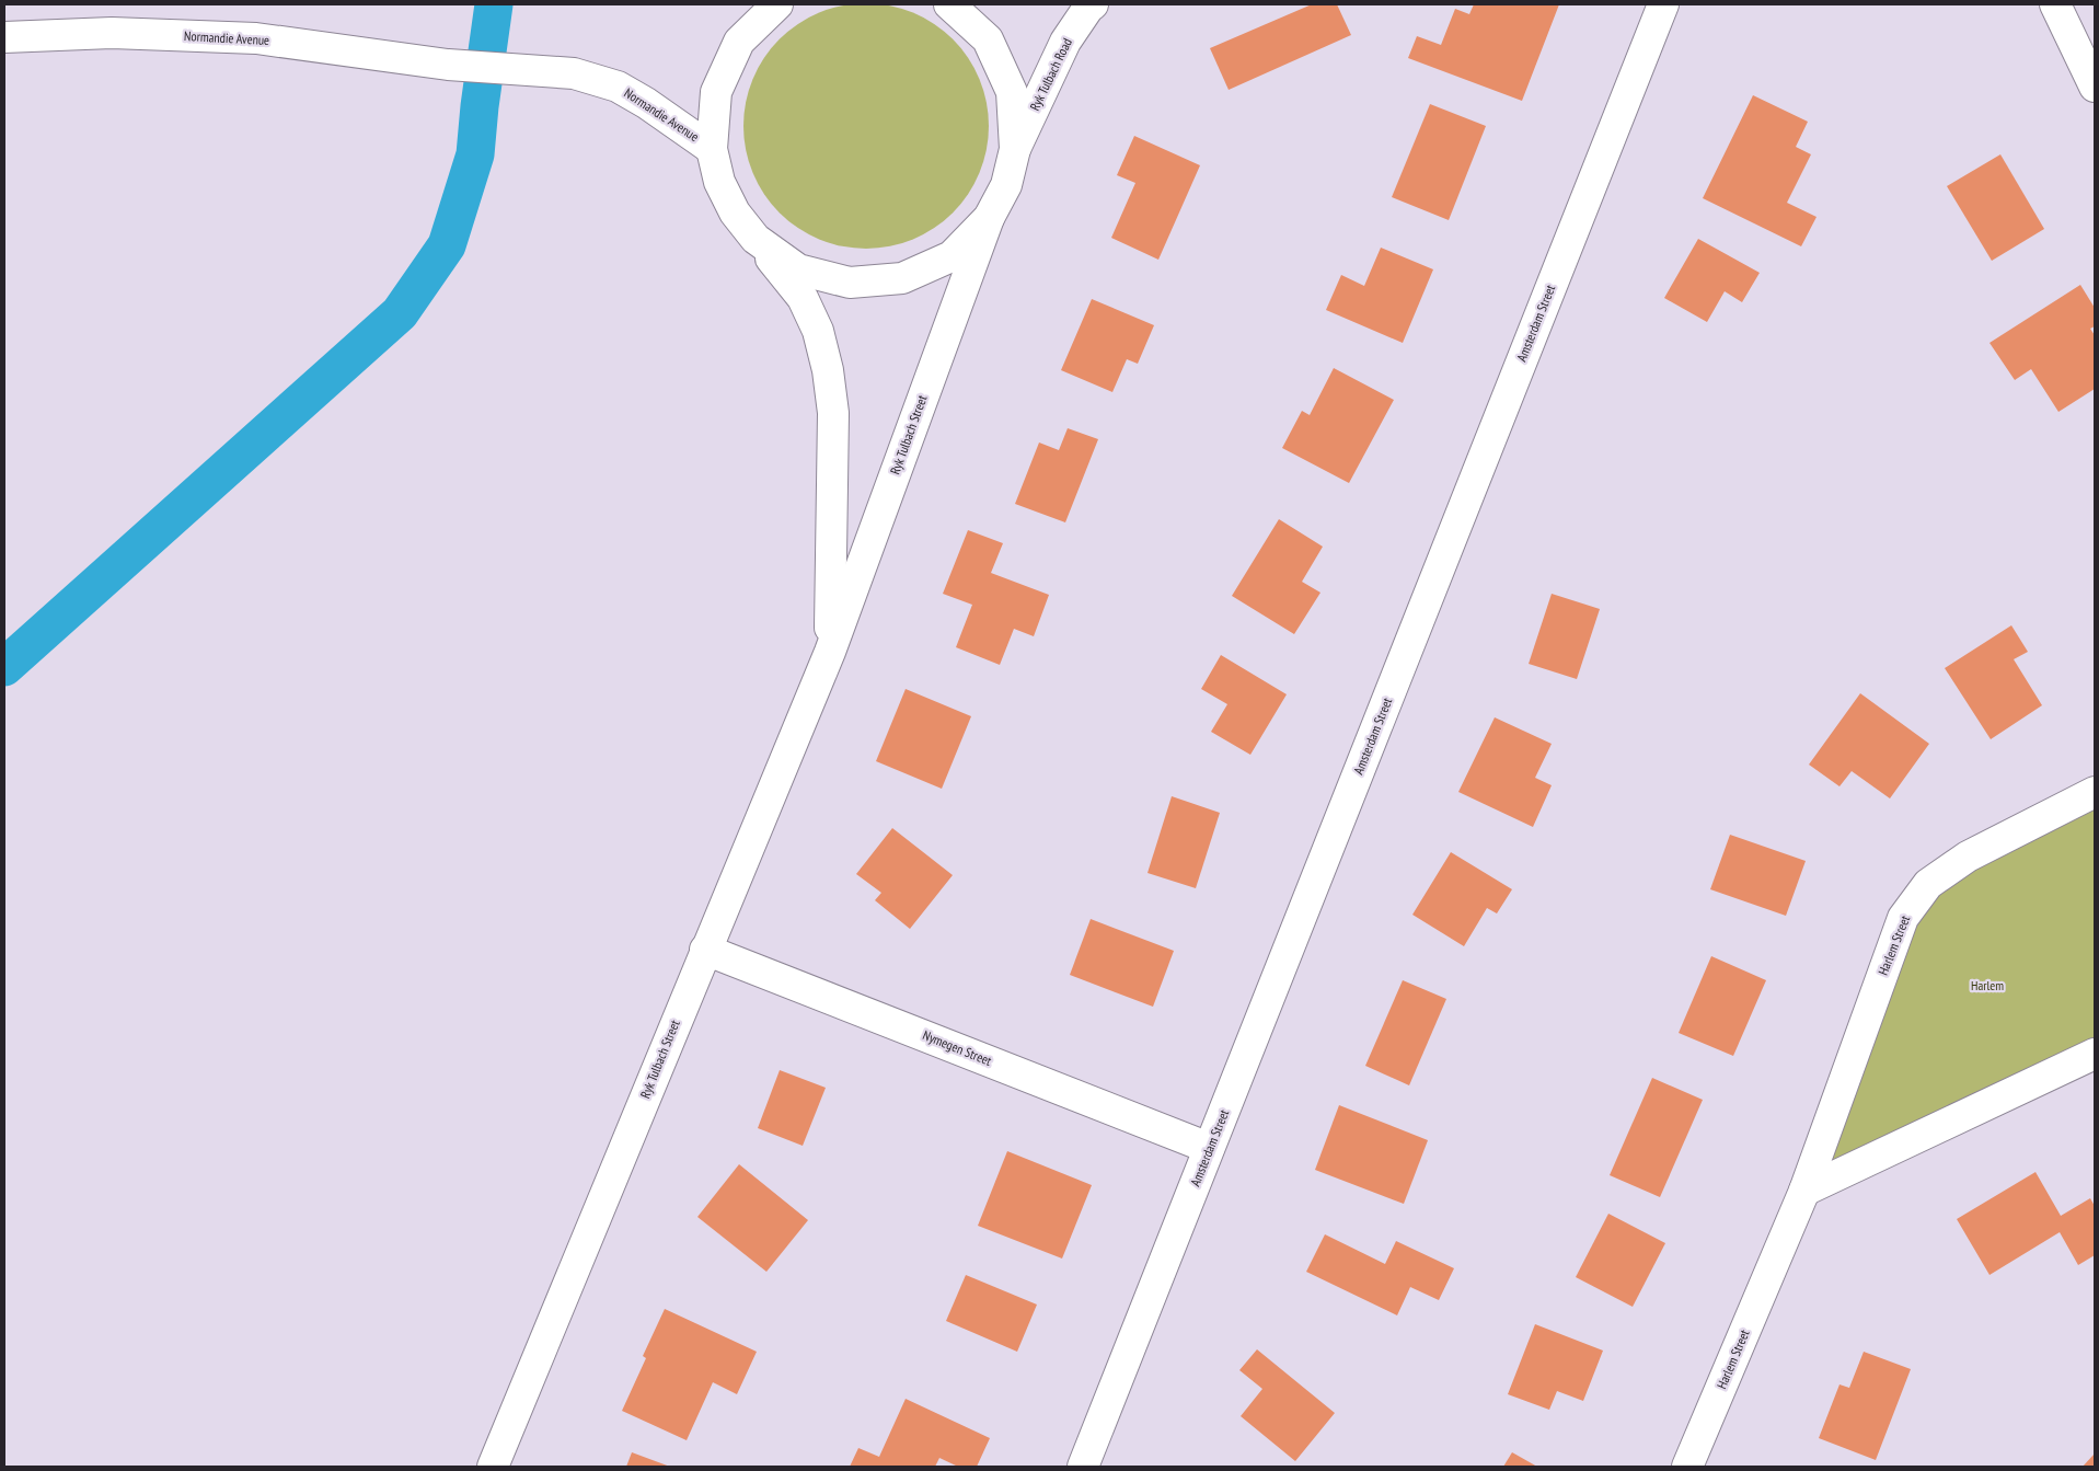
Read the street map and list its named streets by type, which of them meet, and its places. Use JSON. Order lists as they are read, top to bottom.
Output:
{
  "streets": {
    "street": [
      "Normandie Avenue",
      "Ryk Tulbach Road",
      "Amsterdam Street",
      "Ryk Tulbach Street",
      "Harlem Street",
      "Nymegen Street"
    ]
  },
  "crossings": [
    ["Amsterdam Street", "Nymegen Street"],
    ["Ryk Tulbach Street", "Nymegen Street"]
  ],
  "parks": ["Harlem"]
}
